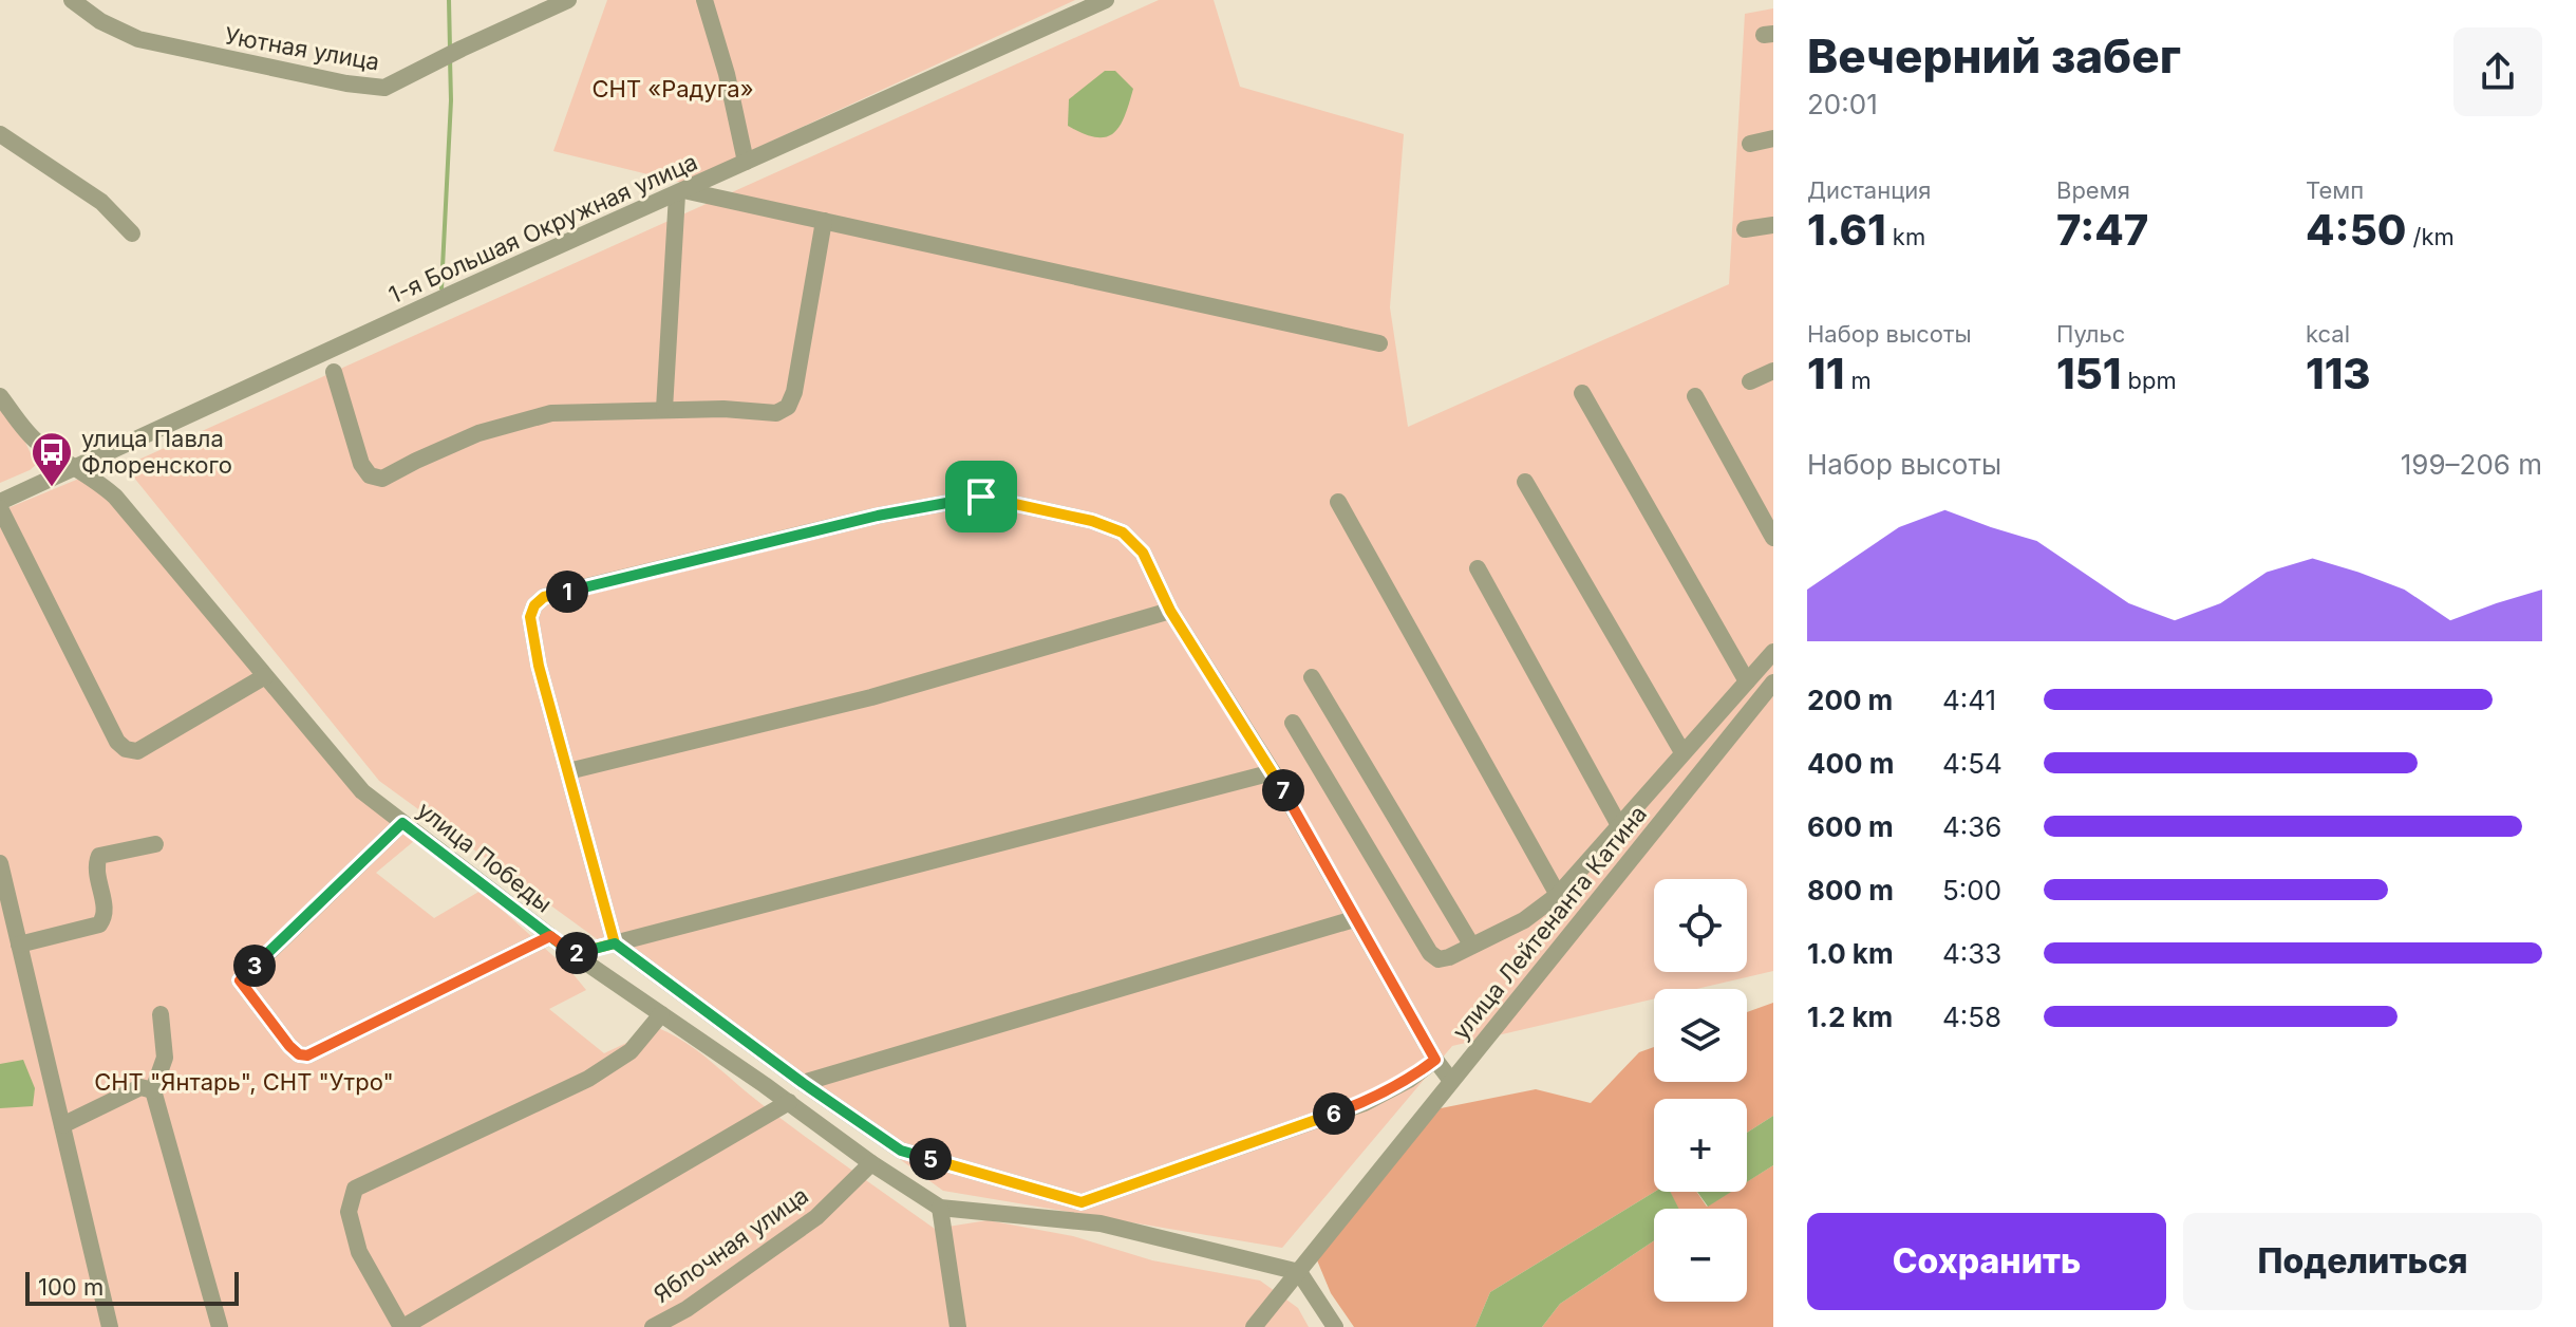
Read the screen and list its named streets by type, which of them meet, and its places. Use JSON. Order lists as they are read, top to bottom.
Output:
{
  "streets": {
    "street": [
      "Уютная улица",
      "1-я Большая Окружная улица",
      "улица Победы",
      "улица Лейтенанта Катина",
      "Яблочная улица"
    ]
  },
  "crossings": [
    ["1-я Большая Окружная улица", "улица Победы"],
    ["улица Победы", "Яблочная улица"]
  ],
  "parks": ["СНТ «Радуга»", "СНТ \"Янтарь\", СНТ \"Утро\""],
  "places": {
    "bus stop": ["улица Павла Флоренского"]
  },
  "scale_bar": "100 m",
  "page": {
    "heading": ["Вечерний забег", "20:01"],
    "stats": [
      ["Дистанция", "1.61 km"],
      ["Время", "7:47"],
      ["Темп", "4:50 /km"],
      ["Набор высоты", "11 m"],
      ["Пульс", "151 bpm"],
      ["kcal", "113"]
    ],
    "chart": ["Набор высоты", "199–206 m"],
    "pins": [
      "1",
      "7",
      "2",
      "3",
      "6",
      "5"
    ],
    "list": [
      {
        "name": "200 m",
        "note": "4:41"
      },
      {
        "name": "400 m",
        "note": "4:54"
      },
      {
        "name": "600 m",
        "note": "4:36"
      },
      {
        "name": "800 m",
        "note": "5:00"
      },
      {
        "name": "1.0 km",
        "note": "4:33"
      },
      {
        "name": "1.2 km",
        "note": "4:58"
      }
    ],
    "map_buttons": ["+", "−"],
    "buttons": ["Сохранить", "Поделиться"],
    "scale": "100 m"
  }
}
